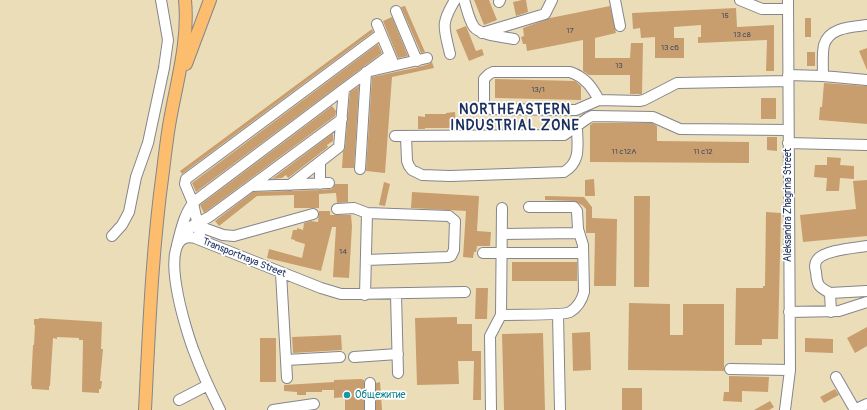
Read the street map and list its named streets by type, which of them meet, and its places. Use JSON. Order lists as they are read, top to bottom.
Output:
{
  "streets": {
    "street": ["Aleksandra Zhagrina Street", "Transportnaya Street"]
  },
  "districts": ["NORTHEASTERN INDUSTRIAL ZONE"],
  "places": ["Общежитие"],
  "house_numbers": [
    "15",
    "17",
    "13 с8",
    "13 с6",
    "13",
    "13/1",
    "11 с12А",
    "11 с12",
    "14"
  ]
}
